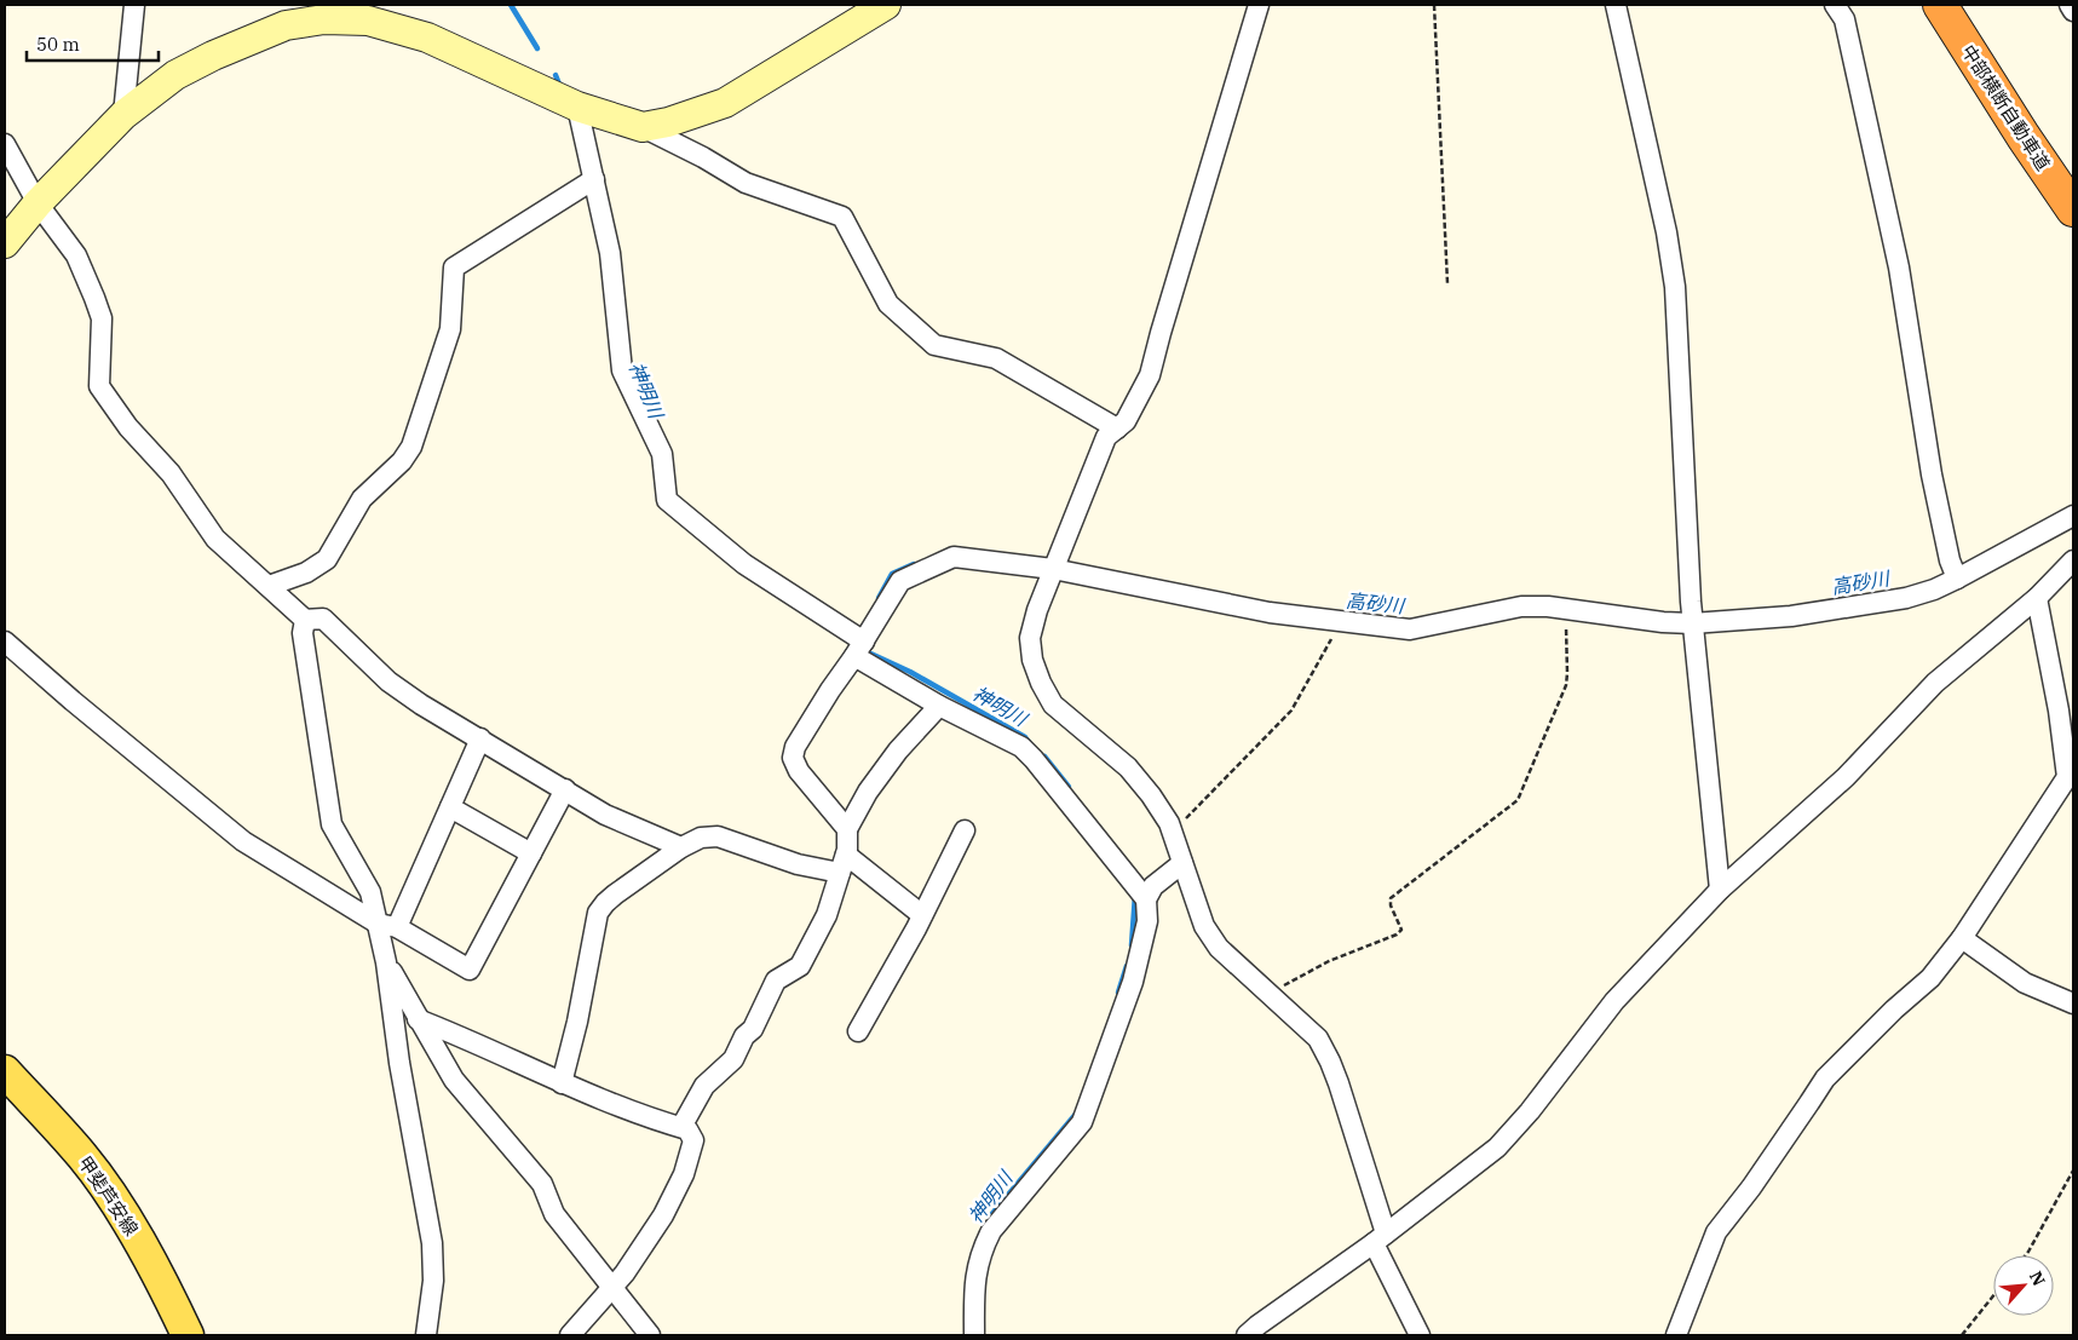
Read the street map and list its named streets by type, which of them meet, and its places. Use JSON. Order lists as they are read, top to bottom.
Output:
{
  "streets": {
    "highway": ["中部横断自動車道"],
    "main road": ["甲斐芦安線"]
  },
  "water": ["神明川", "高砂川"],
  "scale_bar": "50 m",
  "north": "top right"
}
